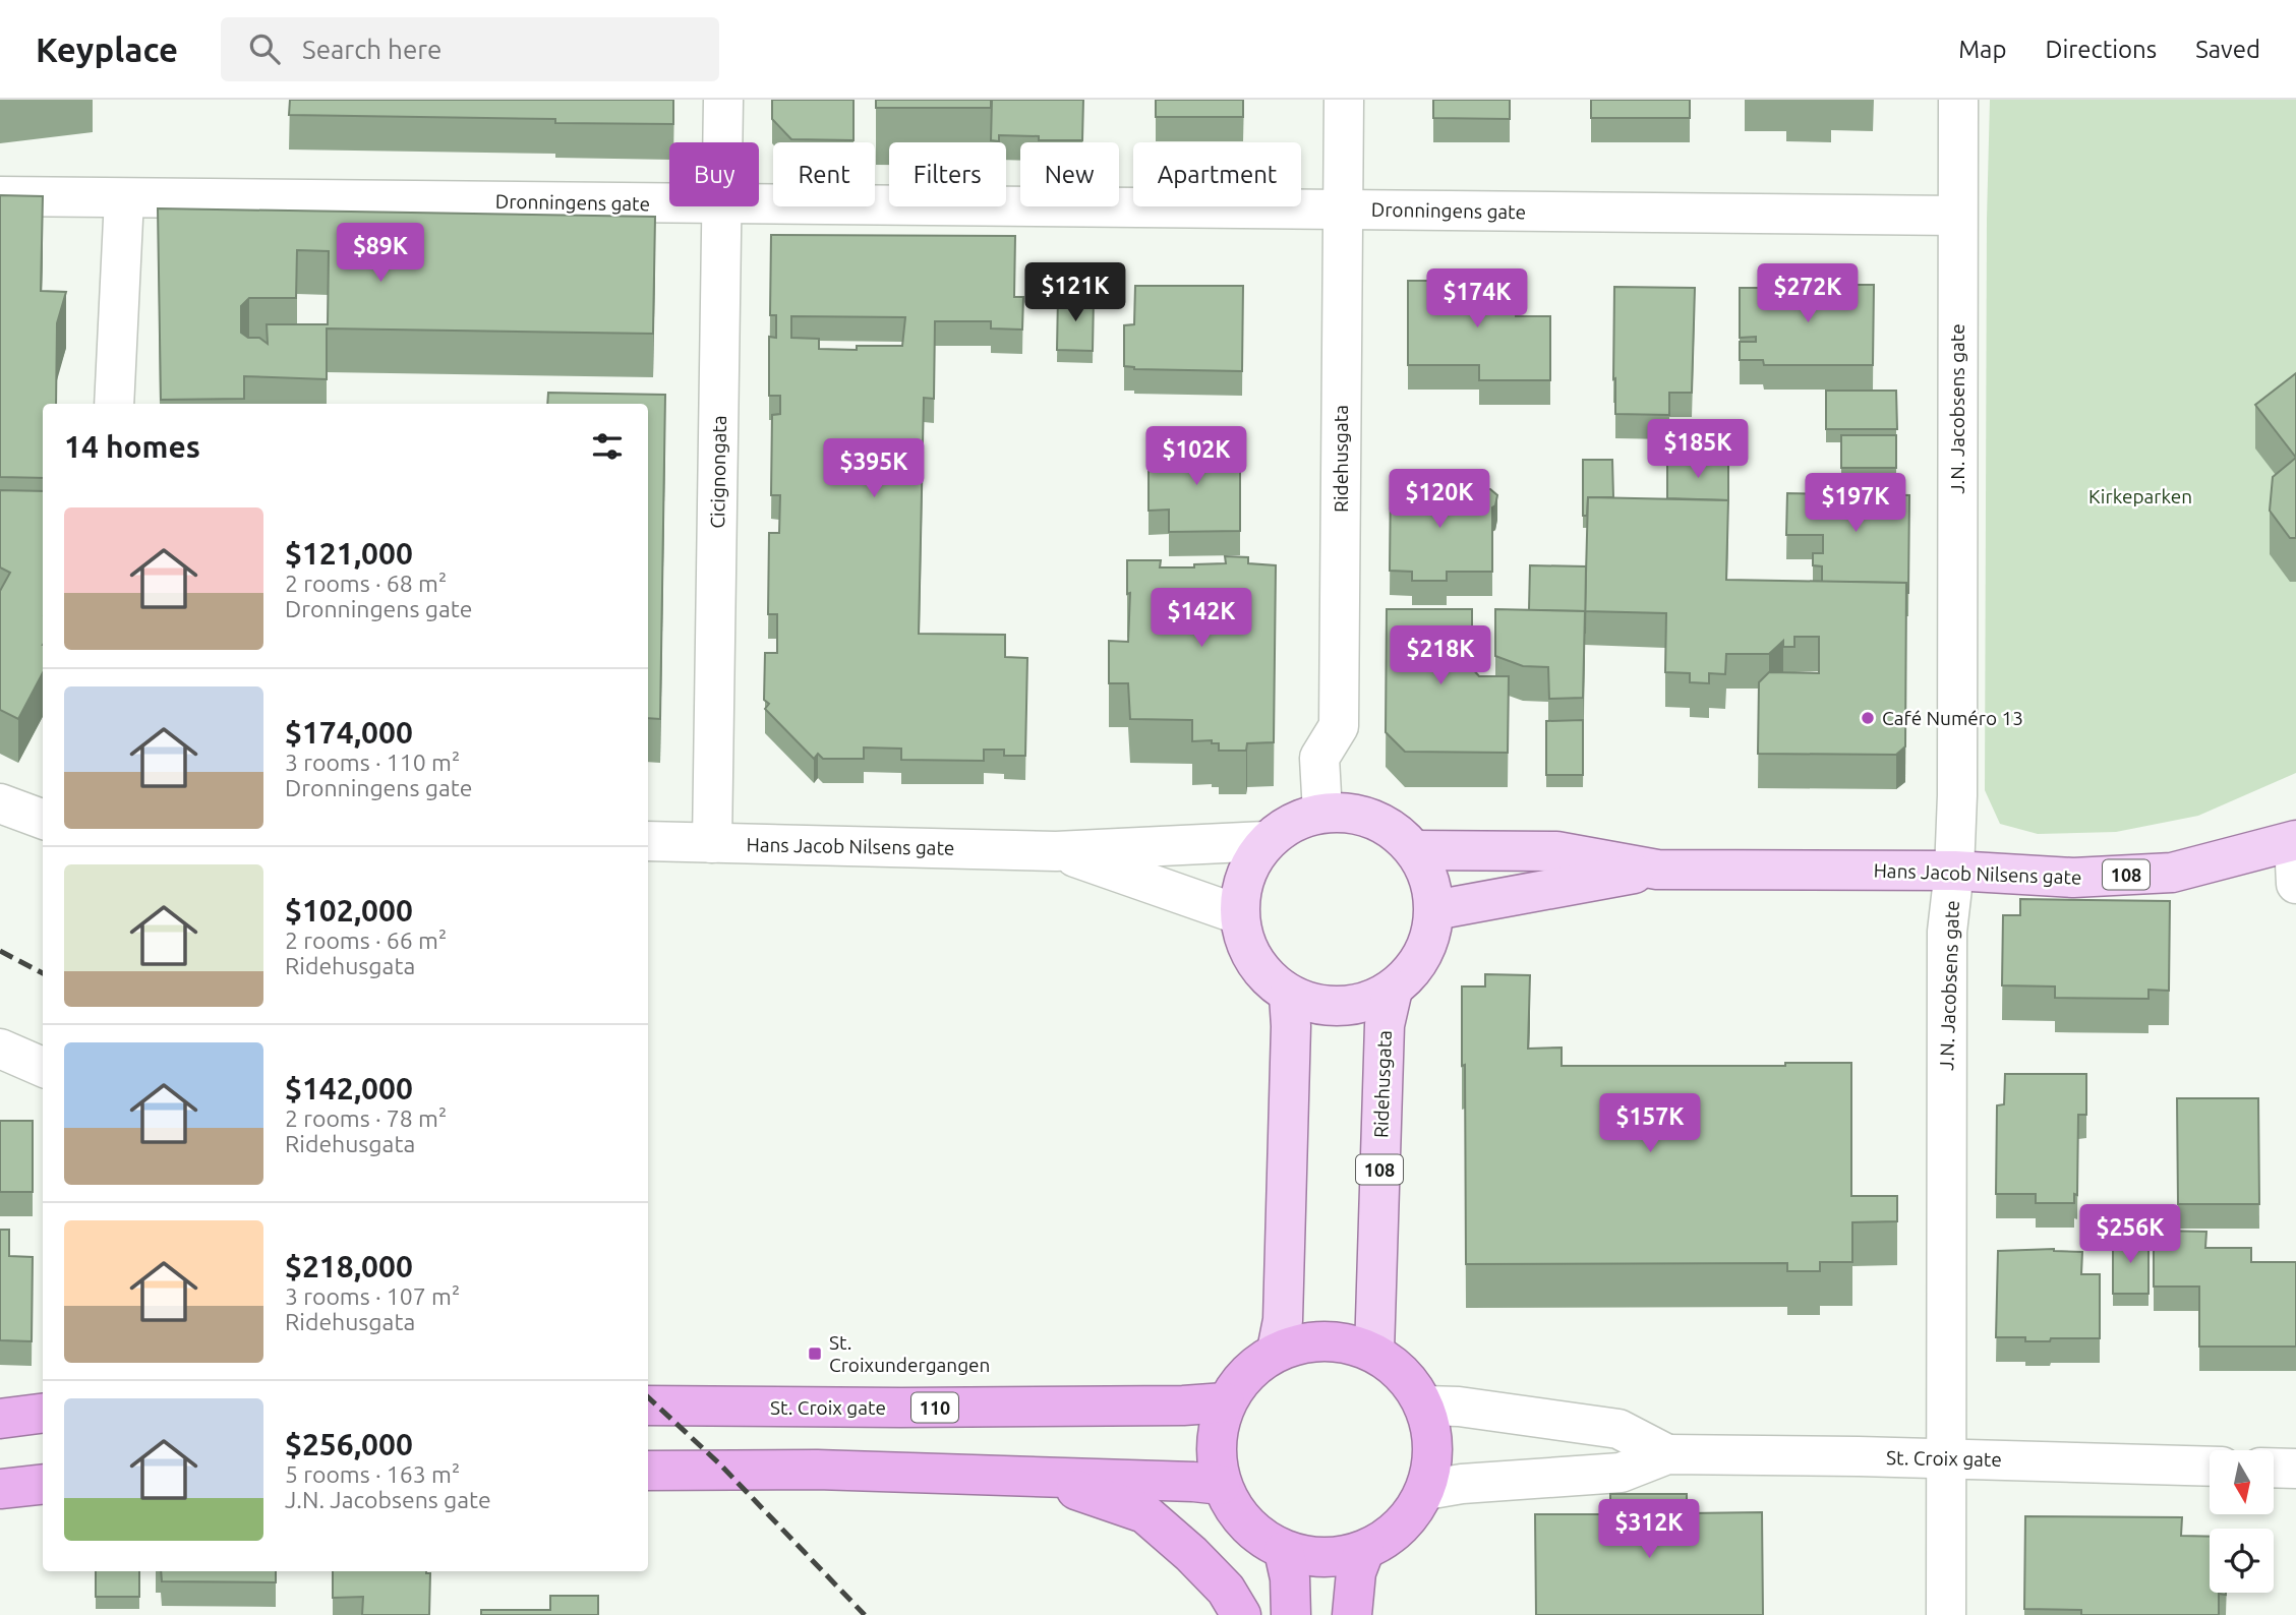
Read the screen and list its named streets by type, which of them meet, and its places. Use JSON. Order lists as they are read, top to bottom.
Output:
{
  "streets": {
    "highway": ["St. Croix gate", "110"],
    "main road": ["Ridehusgata", "Hans Jacob Nilsens gate", "108"],
    "street": ["Dronningens gate", "J.N. Jacobsens gate", "Cicignongata"]
  },
  "crossings": [
    ["Dronningens gate", "J.N. Jacobsens gate"],
    ["Dronningens gate", "Ridehusgata"],
    ["J.N. Jacobsens gate", "Hans Jacob Nilsens gate"],
    ["J.N. Jacobsens gate", "St. Croix gate"],
    ["Ridehusgata", "Hans Jacob Nilsens gate"],
    ["Ridehusgata", "108"],
    ["Ridehusgata", "St. Croix gate"],
    ["Cicignongata", "Hans Jacob Nilsens gate"],
    ["Hans Jacob Nilsens gate", "108"]
  ],
  "parks": ["Kirkeparken"],
  "places": {
    "other": ["Café Numéro 13"],
    "transit": ["St. Croixundergangen"]
  },
  "north": "bottom",
  "page": {
    "header": "Keyplace",
    "search": "Search here",
    "nav": ["Map", "Directions", "Saved"],
    "chip": [
      "Buy",
      "Rent",
      "Filters",
      "New",
      "Apartment"
    ],
    "price": [
      "$89K",
      "$121K",
      "$272K",
      "$174K",
      "$185K",
      "$102K",
      "$395K",
      "$120K",
      "$197K",
      "$142K",
      "$218K",
      "$157K",
      "$256K",
      "$312K"
    ],
    "heading": "14 homes",
    "list": [
      {
        "name": "$121,000",
        "note": "2 rooms · 68 m² · Dronningens gate"
      },
      {
        "name": "$174,000",
        "note": "3 rooms · 110 m² · Dronningens gate"
      },
      {
        "name": "$102,000",
        "note": "2 rooms · 66 m² · Ridehusgata"
      },
      {
        "name": "$142,000",
        "note": "2 rooms · 78 m² · Ridehusgata"
      },
      {
        "name": "$218,000",
        "note": "3 rooms · 107 m² · Ridehusgata"
      },
      {
        "name": "$256,000",
        "note": "5 rooms · 163 m² · J.N. Jacobsens gate"
      }
    ]
  }
}
